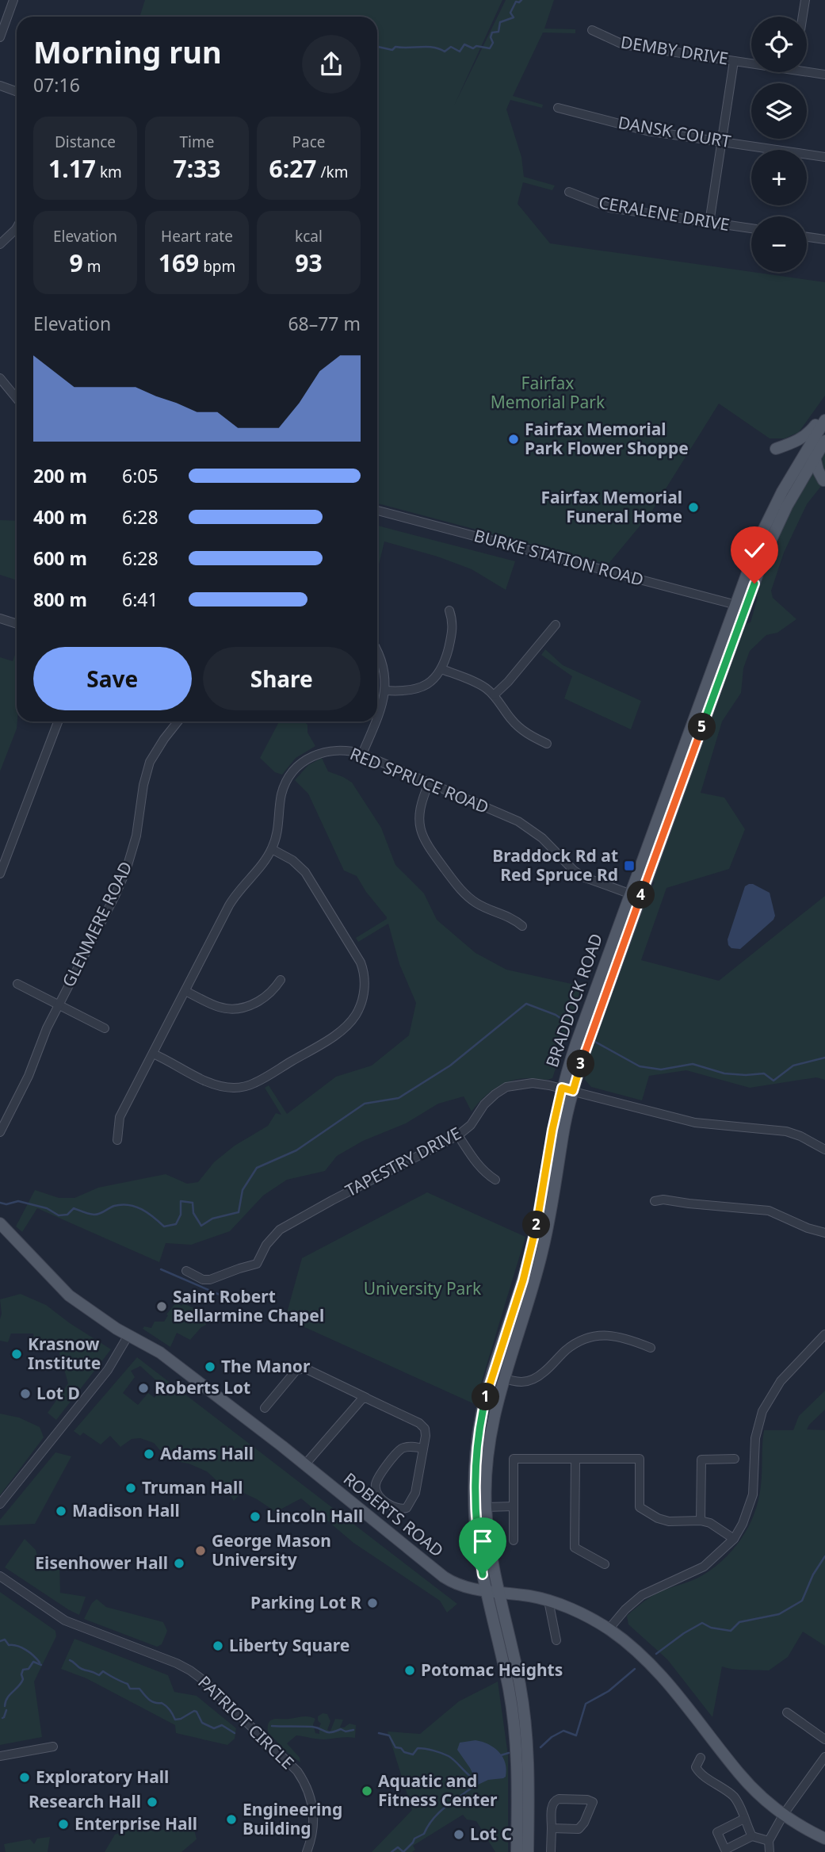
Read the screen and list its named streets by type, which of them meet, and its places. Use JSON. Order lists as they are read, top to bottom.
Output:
{
  "streets": {
    "main road": ["BRADDOCK ROAD", "ROBERTS ROAD"],
    "street": [
      "DEMBY DRIVE",
      "DANSK COURT",
      "CERALENE DRIVE",
      "BURKE STATION ROAD",
      "RED SPRUCE ROAD",
      "GLENMERE ROAD",
      "TAPESTRY DRIVE",
      "PATRIOT CIRCLE"
    ]
  },
  "crossings": [
    ["BURKE STATION ROAD", "BRADDOCK ROAD"],
    ["RED SPRUCE ROAD", "BRADDOCK ROAD"],
    ["BRADDOCK ROAD", "TAPESTRY DRIVE"],
    ["BRADDOCK ROAD", "ROBERTS ROAD"]
  ],
  "parks": ["Fairfax Memorial Park", "University Park"],
  "places": {
    "other": [
      "Fairfax Memorial Park Flower Shoppe",
      "Fairfax Memorial Funeral Home",
      "Saint Robert Bellarmine Chapel",
      "Krasnow Institute",
      "The Manor",
      "Roberts Lot",
      "Lot D",
      "Adams Hall",
      "Truman Hall",
      "Madison Hall",
      "Lincoln Hall",
      "George Mason University",
      "Eisenhower Hall",
      "Parking Lot R",
      "Liberty Square",
      "Potomac Heights",
      "Exploratory Hall",
      "Aquatic and Fitness Center",
      "Research Hall",
      "Engineering Building",
      "Enterprise Hall",
      "Lot C"
    ],
    "transit": ["Braddock Rd at Red Spruce Rd"]
  },
  "page": {
    "map_buttons": ["+", "−"],
    "heading": ["Morning run", "07:16"],
    "stats": [
      ["Distance", "1.17 km"],
      ["Time", "7:33"],
      ["Pace", "6:27 /km"],
      ["Elevation", "9 m"],
      ["Heart rate", "169 bpm"],
      ["kcal", "93"]
    ],
    "chart": ["Elevation", "68–77 m"],
    "list": [
      {
        "name": "200 m",
        "note": "6:05"
      },
      {
        "name": "400 m",
        "note": "6:28"
      },
      {
        "name": "600 m",
        "note": "6:28"
      },
      {
        "name": "800 m",
        "note": "6:41"
      }
    ],
    "buttons": ["Save", "Share"],
    "pins": [
      "5",
      "4",
      "3",
      "2",
      "1"
    ]
  }
}
